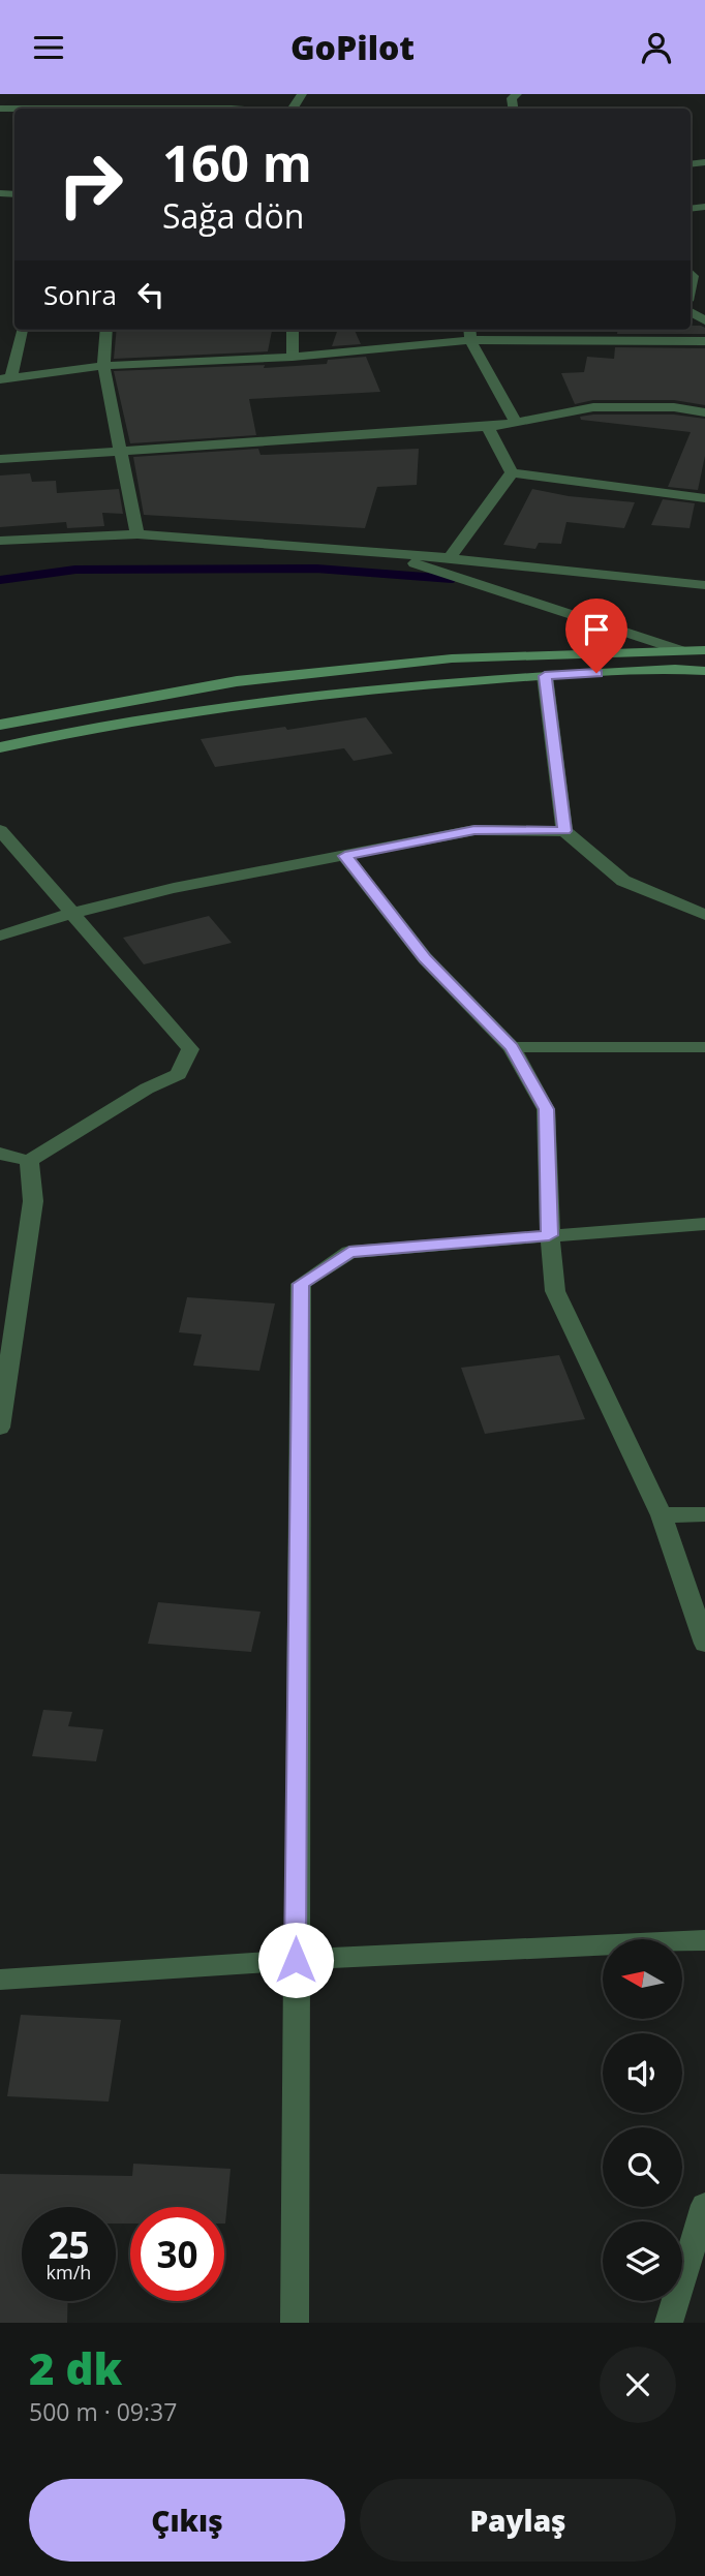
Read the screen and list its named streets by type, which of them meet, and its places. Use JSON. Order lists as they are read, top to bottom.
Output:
{
  "north": "left",
  "page": {
    "header": "GoPilot",
    "turn": ["160 m", "Sağa dön"],
    "then": "Sonra",
    "speed": "25 km/h",
    "limit": "30",
    "heading": ["2 dk", "500 m · 09:37"],
    "buttons": ["Çıkış", "Paylaş"]
  }
}
